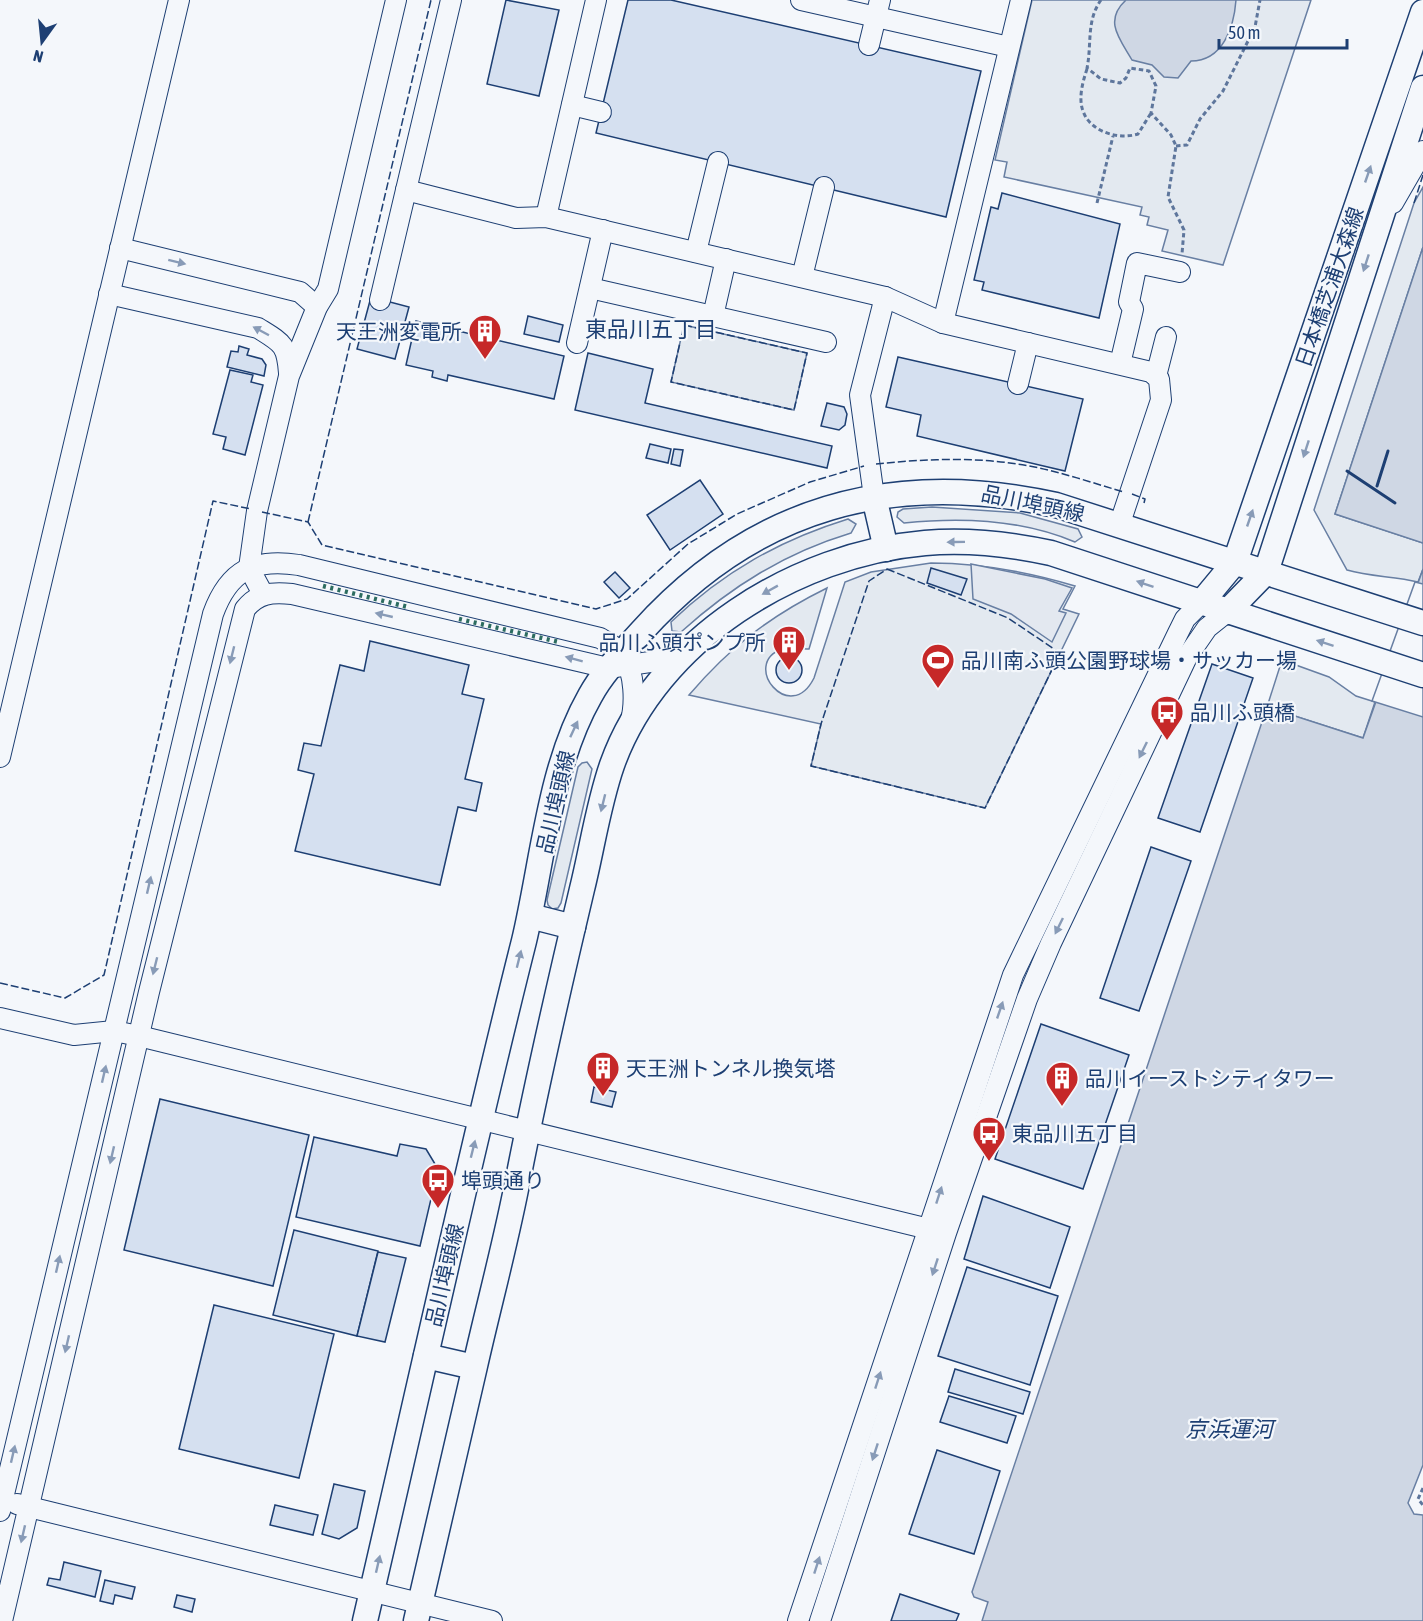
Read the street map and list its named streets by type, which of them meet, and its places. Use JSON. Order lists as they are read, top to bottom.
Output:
{
  "streets": {
    "main road": ["日本橋芝浦大森線", "品川埠頭線"]
  },
  "crossings": [
    ["日本橋芝浦大森線", "品川埠頭線"]
  ],
  "districts": ["東品川五丁目"],
  "water": ["京浜運河"],
  "places": {
    "building": [
      "天王洲変電所",
      "品川ふ頭ポンプ所",
      "天王洲トンネル換気塔",
      "品川イーストシティタワー"
    ],
    "sports": ["品川南ふ頭公園野球場・サッカー場"],
    "bus stop": ["品川ふ頭橋", "東品川五丁目", "埠頭通り"]
  },
  "scale_bar": "50 m",
  "north": "bottom"
}
